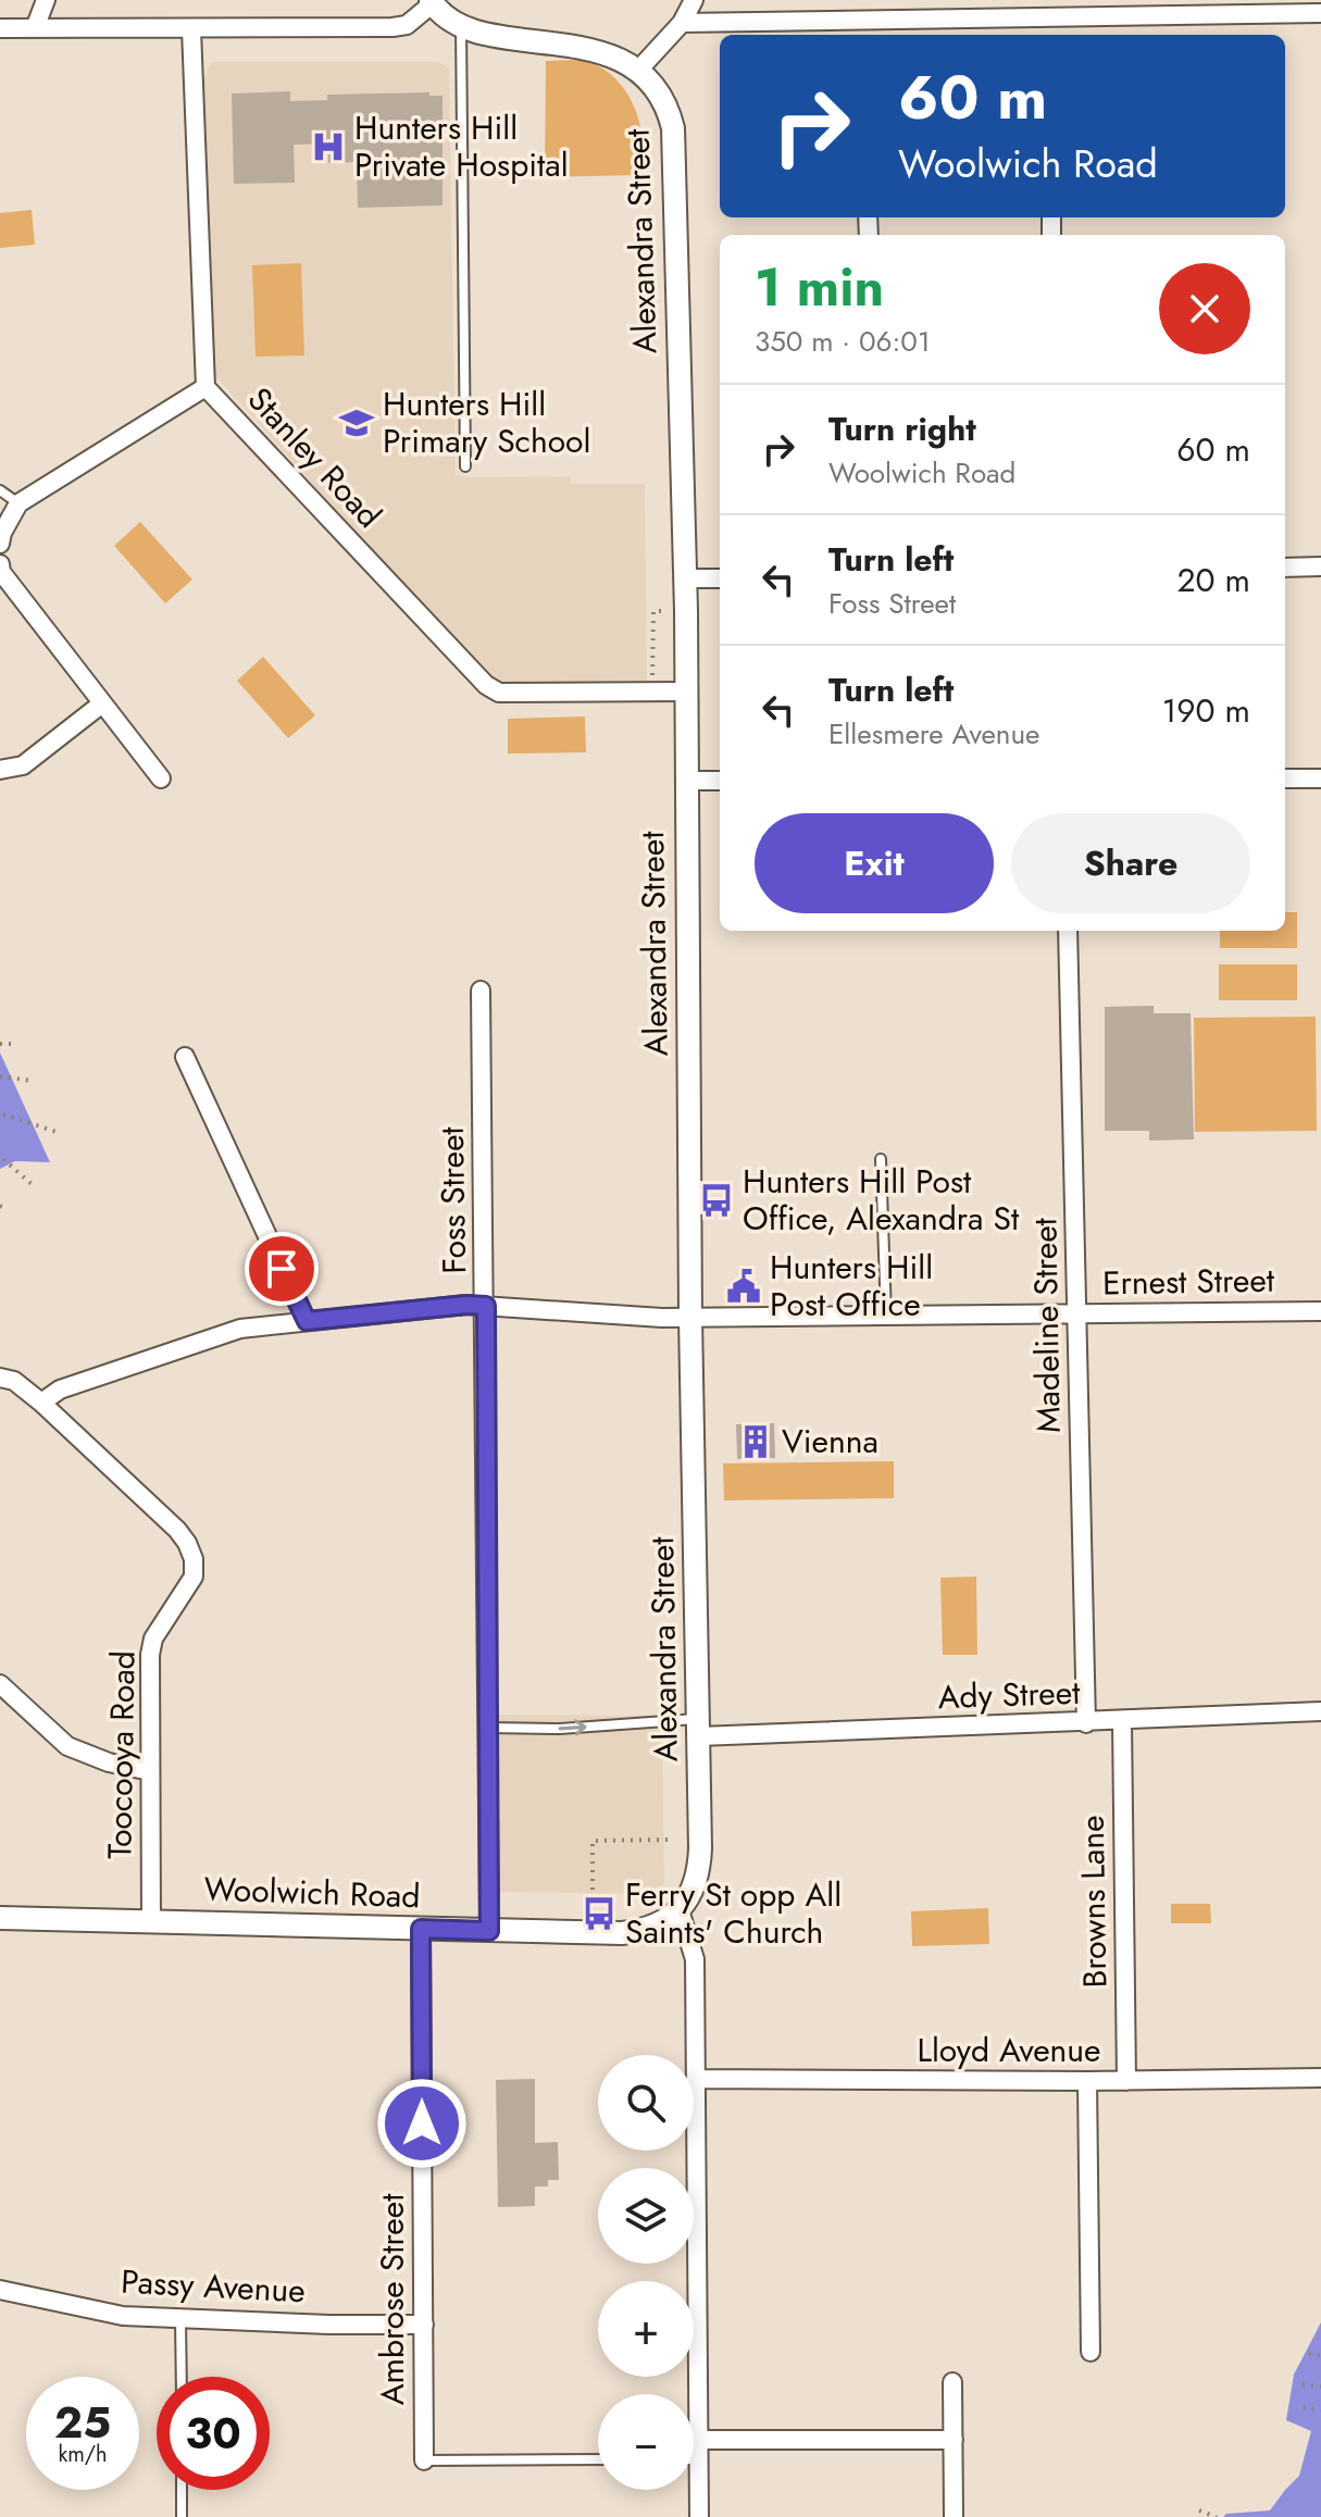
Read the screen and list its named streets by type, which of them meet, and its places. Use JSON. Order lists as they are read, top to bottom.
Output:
{
  "streets": {
    "street": [
      "Alexandra Street",
      "Stanley Road",
      "Foss Street",
      "Ernest Street",
      "Madeline Street",
      "Ady Street",
      "Toocooya Road",
      "Woolwich Road",
      "Browns Lane",
      "Lloyd Avenue",
      "Passy Avenue",
      "Ambrose Street"
    ]
  },
  "crossings": [
    ["Alexandra Street", "Stanley Road"],
    ["Alexandra Street", "Ernest Street"],
    ["Alexandra Street", "Ady Street"],
    ["Alexandra Street", "Woolwich Road"],
    ["Foss Street", "Ernest Street"],
    ["Foss Street", "Woolwich Road"],
    ["Ernest Street", "Madeline Street"],
    ["Ernest Street", "Toocooya Road"],
    ["Madeline Street", "Ady Street"],
    ["Ady Street", "Browns Lane"],
    ["Toocooya Road", "Woolwich Road"],
    ["Woolwich Road", "Ambrose Street"],
    ["Browns Lane", "Lloyd Avenue"],
    ["Passy Avenue", "Ambrose Street"]
  ],
  "places": {
    "hospital": ["Hunters Hill Private Hospital"],
    "school or university": ["Hunters Hill Primary School"],
    "bus stop": ["Hunters Hill Post Office, Alexandra St", "Ferry St opp All Saints' Church"],
    "public building": ["Hunters Hill Post Office"],
    "building": ["Vienna"]
  },
  "page": {
    "turn": ["60 m", "Woolwich Road"],
    "heading": ["1 min", "350 m · 06:01"],
    "list": [
      {
        "name": "Turn right",
        "note": "Woolwich Road",
        "value": "60 m"
      },
      {
        "name": "Turn left",
        "note": "Foss Street",
        "value": "20 m"
      },
      {
        "name": "Turn left",
        "note": "Ellesmere Avenue",
        "value": "190 m"
      }
    ],
    "buttons": ["Exit", "Share"],
    "map_buttons": ["+", "−"],
    "speed": "25 km/h",
    "limit": "30"
  }
}
